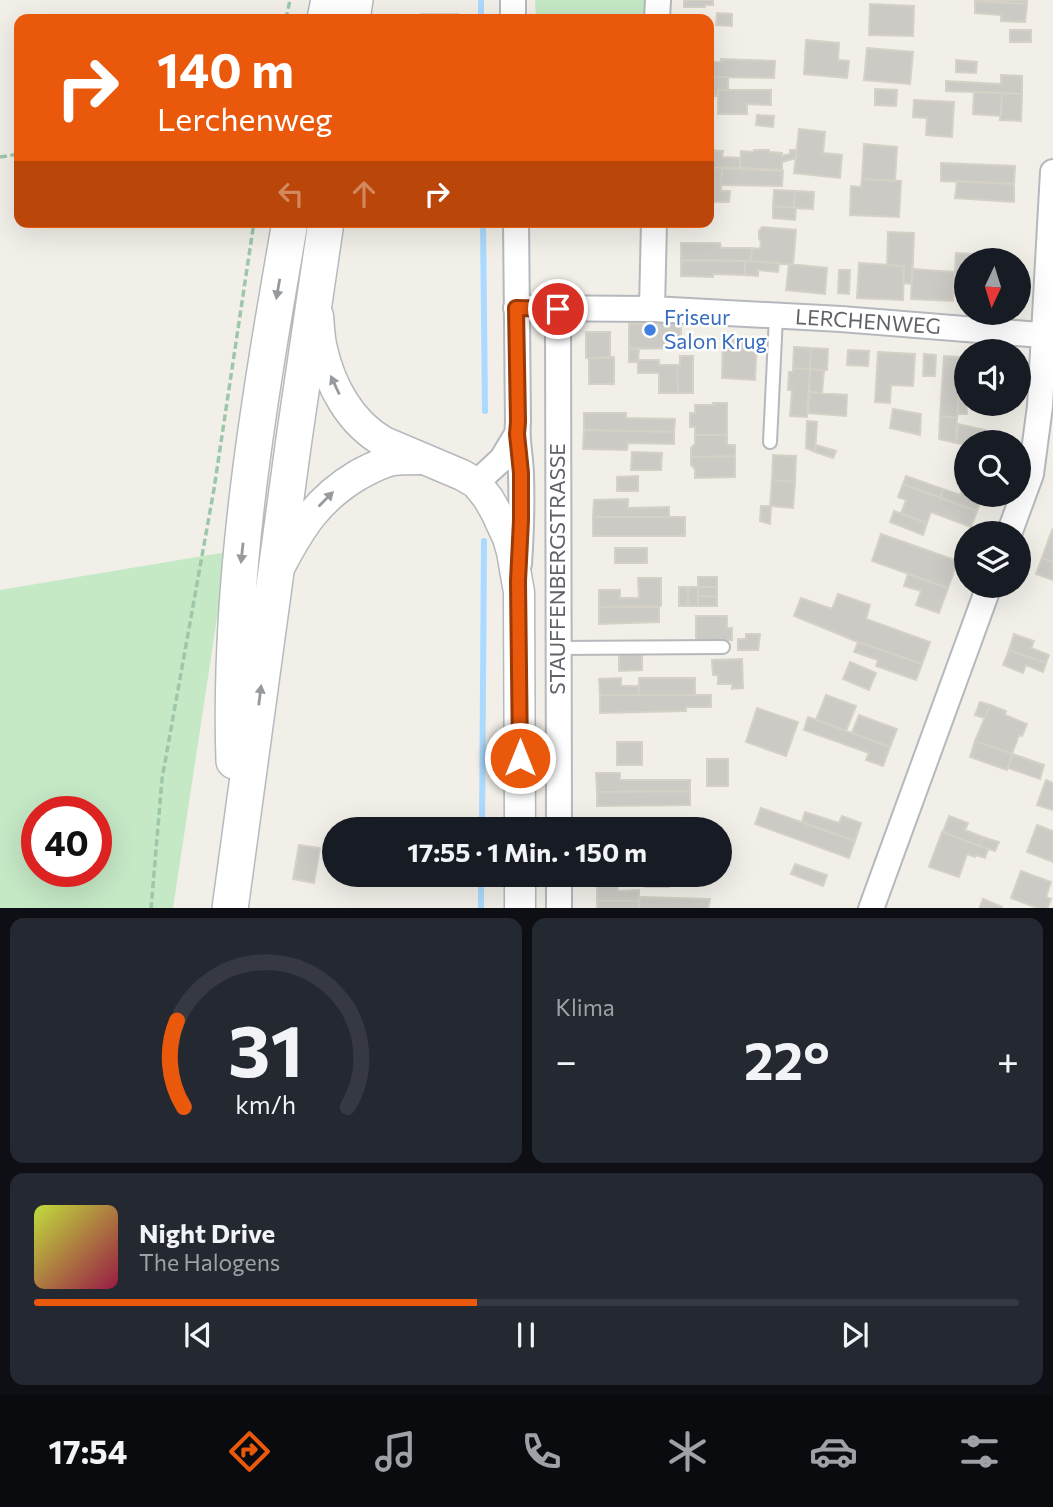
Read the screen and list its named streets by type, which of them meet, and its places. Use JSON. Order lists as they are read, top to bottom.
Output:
{
  "streets": {
    "street": ["LERCHENWEG", "STAUFFENBERGSTRASSE"]
  },
  "crossings": [
    ["LERCHENWEG", "STAUFFENBERGSTRASSE"]
  ],
  "places": ["Friseur Salon Krug"],
  "north": "bottom",
  "page": {
    "turn": ["140 m", "Lerchenweg"],
    "limit": "40",
    "trip": "17:55 · 1 Min. · 150 m",
    "tile": "Klima",
    "heat": ["−", "22°", "+"],
    "song": ["Night Drive", "The Halogens"],
    "tabs": "17:54",
    "gauge": ["31", "km/h"]
  }
}
